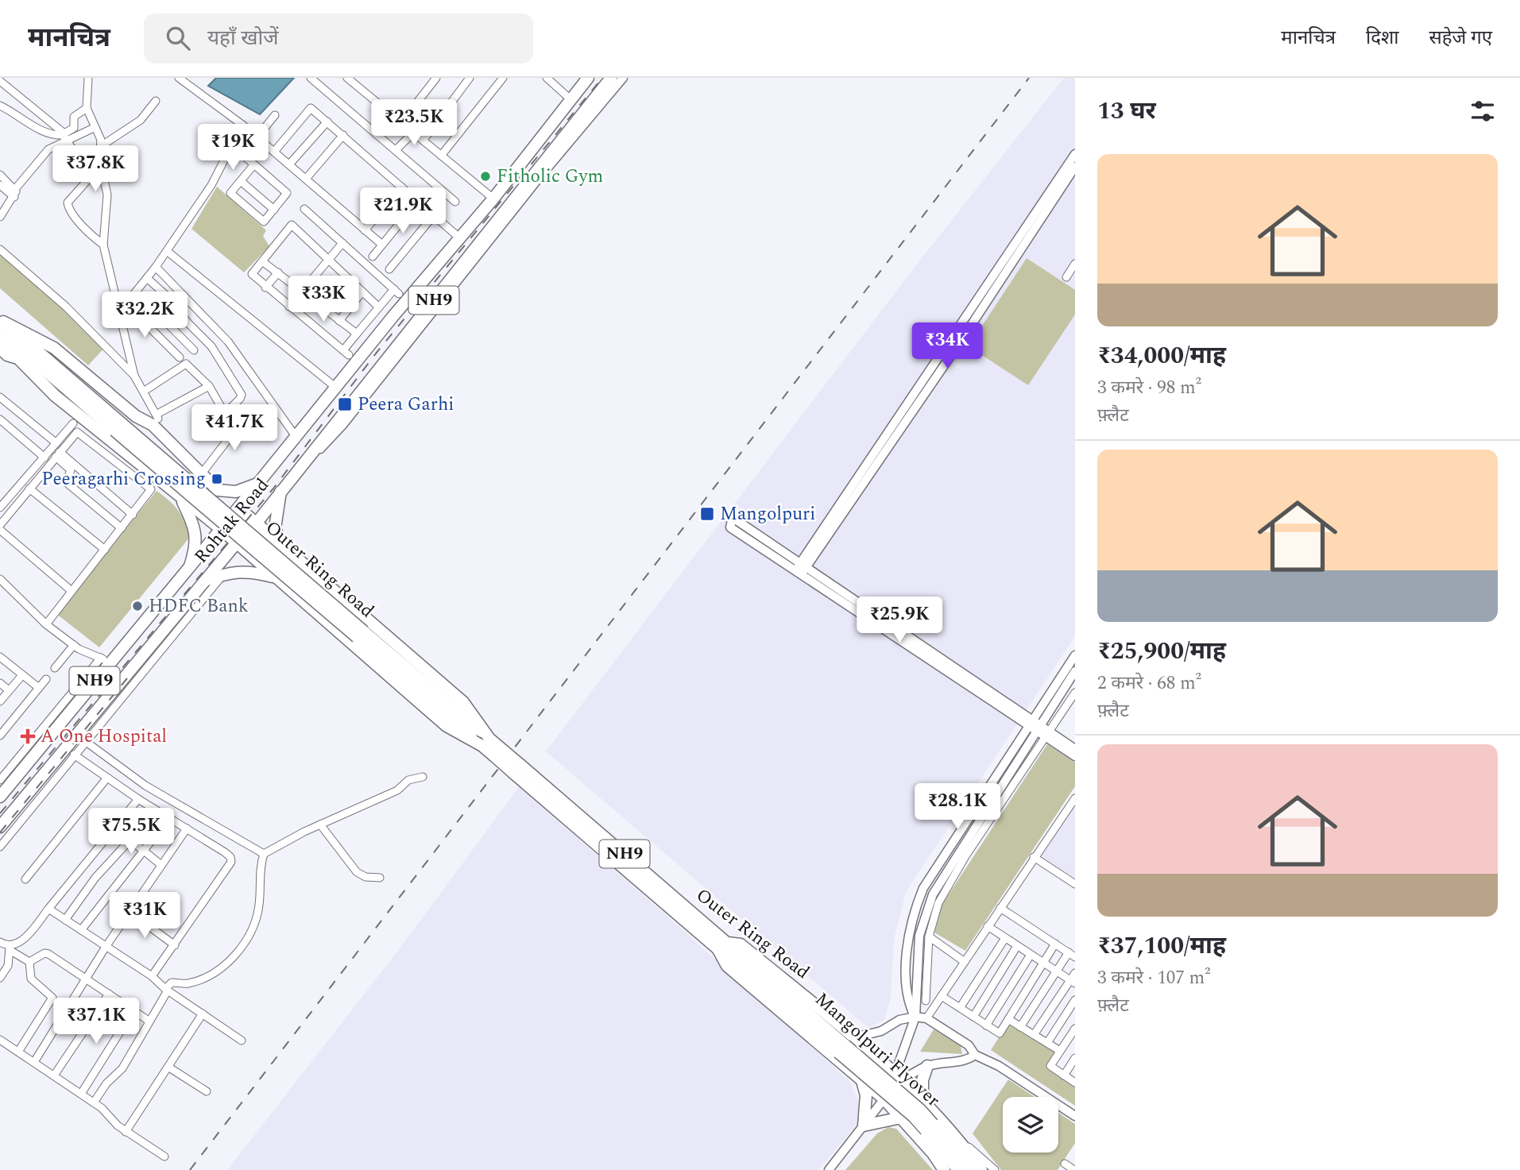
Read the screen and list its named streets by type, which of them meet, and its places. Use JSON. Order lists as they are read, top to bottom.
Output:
{
  "streets": {
    "main road": [
      "NH9",
      "Rohtak Road",
      "Outer Ring Road",
      "Mangolpuri Flyover"
    ]
  },
  "crossings": [
    ["Rohtak Road", "Outer Ring Road"],
    ["Outer Ring Road", "Mangolpuri Flyover"]
  ],
  "places": {
    "other": ["Fitholic Gym", "HDFC Bank"],
    "transit": ["Peera Garhi", "Peeragarhi Crossing", "Mangolpuri"],
    "health": ["A One Hospital"]
  },
  "page": {
    "header": "मानचित्र",
    "search": "यहाँ खोजें",
    "nav": ["मानचित्र", "दिशा", "सहेजे गए"],
    "heading": "13 घर",
    "price": [
      "₹23.5K",
      "₹19K",
      "₹37.8K",
      "₹21.9K",
      "₹33K",
      "₹32.2K",
      "₹34K",
      "₹41.7K",
      "₹25.9K",
      "₹28.1K",
      "₹75.5K",
      "₹31K",
      "₹37.1K"
    ],
    "list": [
      {
        "name": "₹34,000/माह",
        "note": "3 कमरे · 98 m² · फ़्लैट"
      },
      {
        "name": "₹25,900/माह",
        "note": "2 कमरे · 68 m² · फ़्लैट"
      },
      {
        "name": "₹37,100/माह",
        "note": "3 कमरे · 107 m² · फ़्लैट"
      }
    ]
  }
}
